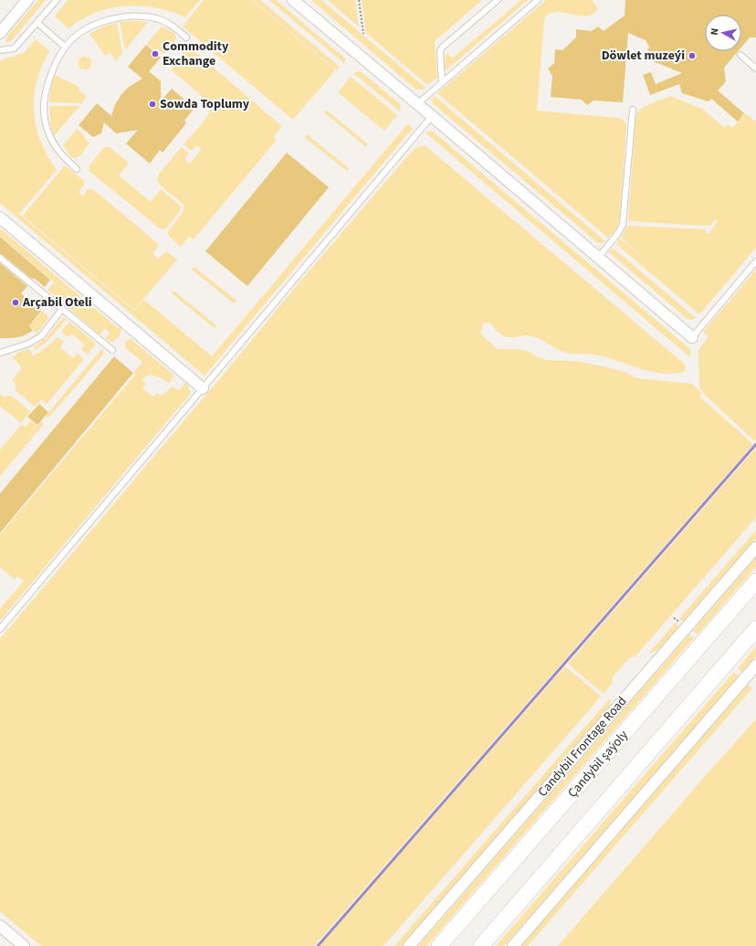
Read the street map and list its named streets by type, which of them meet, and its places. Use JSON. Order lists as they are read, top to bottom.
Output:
{
  "streets": {
    "main road": ["Çandybil şaýoly"],
    "street": ["Candybil Frontage Road"]
  },
  "places": [
    "Commodity Exchange",
    "Döwlet muzeýi",
    "Sowda Toplumy",
    "Arçabil Oteli"
  ],
  "north": "left"
}
